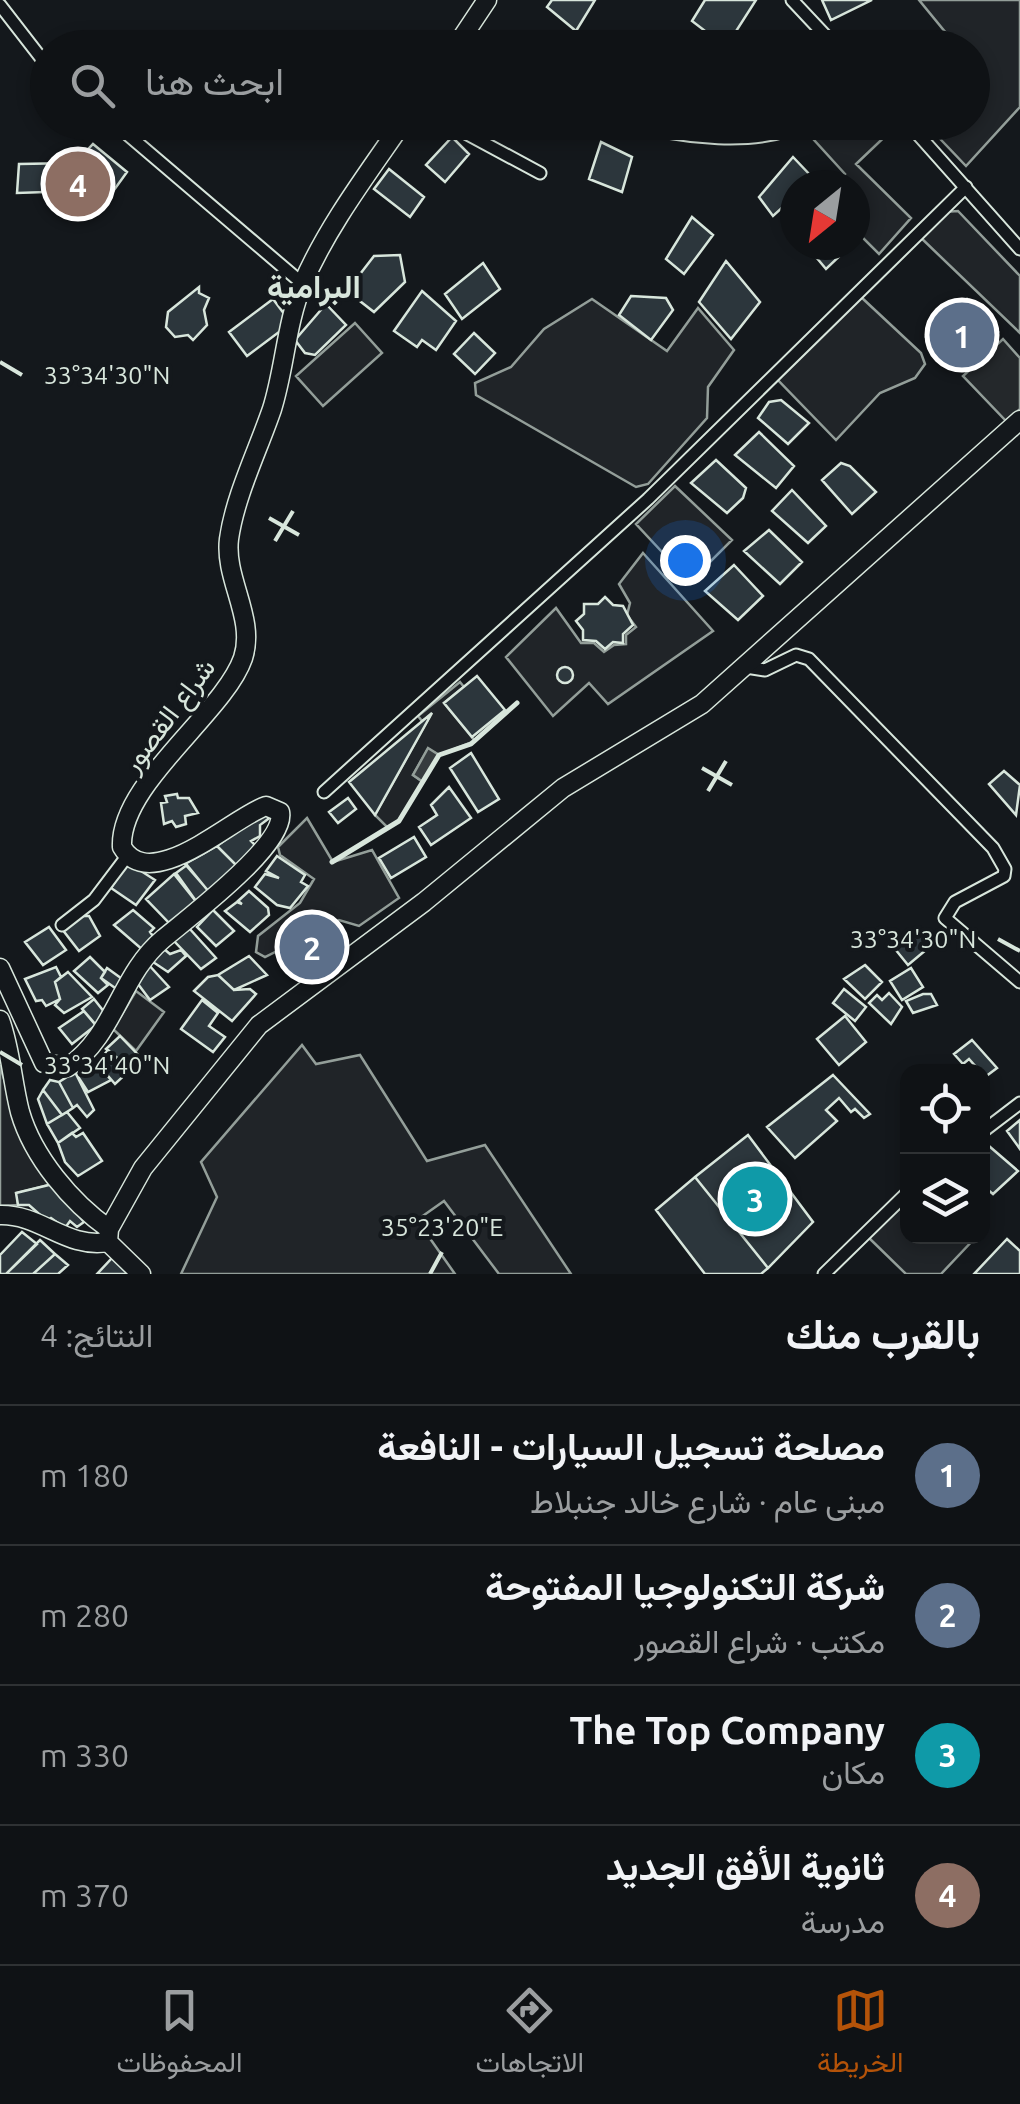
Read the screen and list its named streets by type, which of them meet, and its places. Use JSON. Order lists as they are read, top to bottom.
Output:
{
  "streets": {
    "street": ["شراع القصور"]
  },
  "districts": ["البرامية"],
  "north": "bottom left",
  "page": {
    "search": "ابحث هنا",
    "pins": [
      "4",
      "1",
      "2",
      "3"
    ],
    "heading": ["بالقرب منك", "النتائج: 4"],
    "list": [
      {
        "mark": "1",
        "name": "مصلحة تسجيل السيارات - النافعة",
        "note": "مبنى عام · شارع خالد جنبلاط",
        "value": "180 m"
      },
      {
        "mark": "2",
        "name": "شركة التكنولوجيا المفتوحة",
        "note": "مكتب · شراع القصور",
        "value": "280 m"
      },
      {
        "mark": "3",
        "name": "The Top Company",
        "note": "مكان",
        "value": "330 m"
      },
      {
        "mark": "4",
        "name": "ثانوية الأفق الجديد",
        "note": "مدرسة",
        "value": "370 m"
      }
    ],
    "nav": ["الخريطة", "الاتجاهات", "المحفوظات"]
  },
  "coordinates": ["33°34'30\"N", "33°34'40\"N", "35°23'20\"E"]
}
